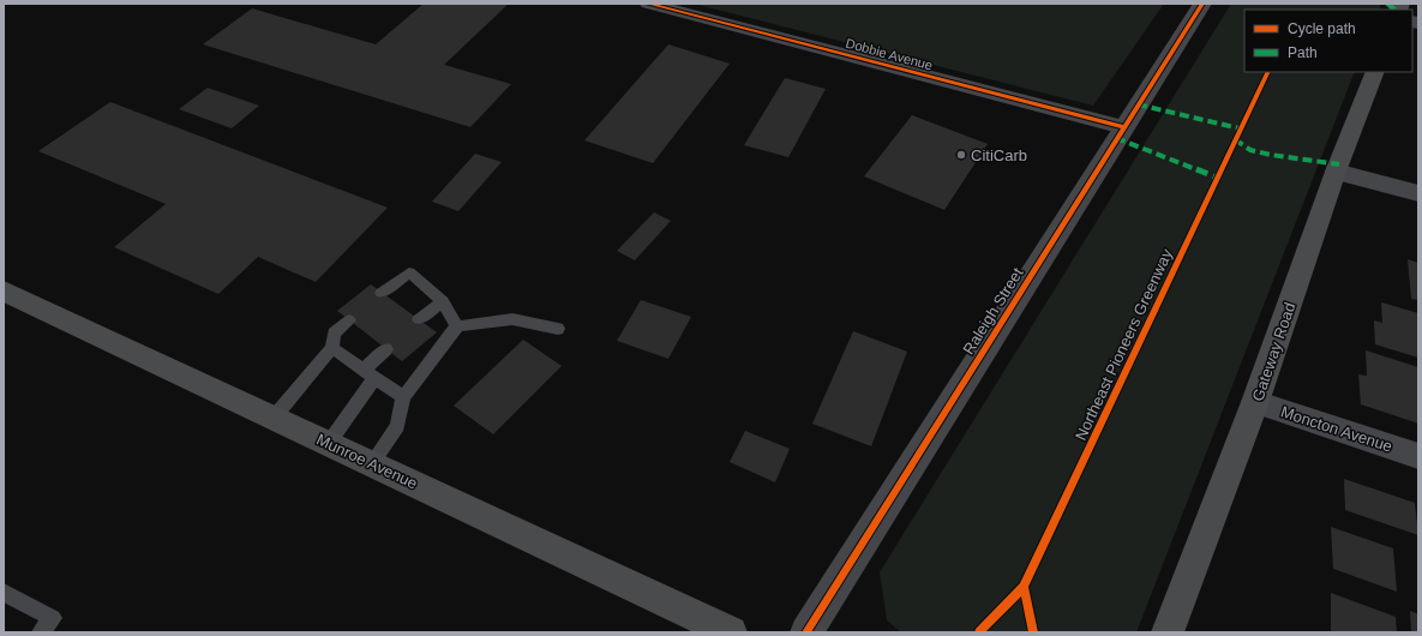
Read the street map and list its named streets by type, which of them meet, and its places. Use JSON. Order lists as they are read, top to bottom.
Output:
{
  "streets": {
    "main road": ["Gateway Road", "Munroe Avenue"],
    "street": ["Dobbie Avenue", "Raleigh Street", "Moncton Avenue"],
    "cycle path": ["Northeast Pioneers Greenway"]
  },
  "crossings": [
    ["Dobbie Avenue", "Raleigh Street"],
    ["Gateway Road", "Moncton Avenue"]
  ],
  "places": ["CitiCarb"],
  "legend": ["Cycle path", "Path"]
}
